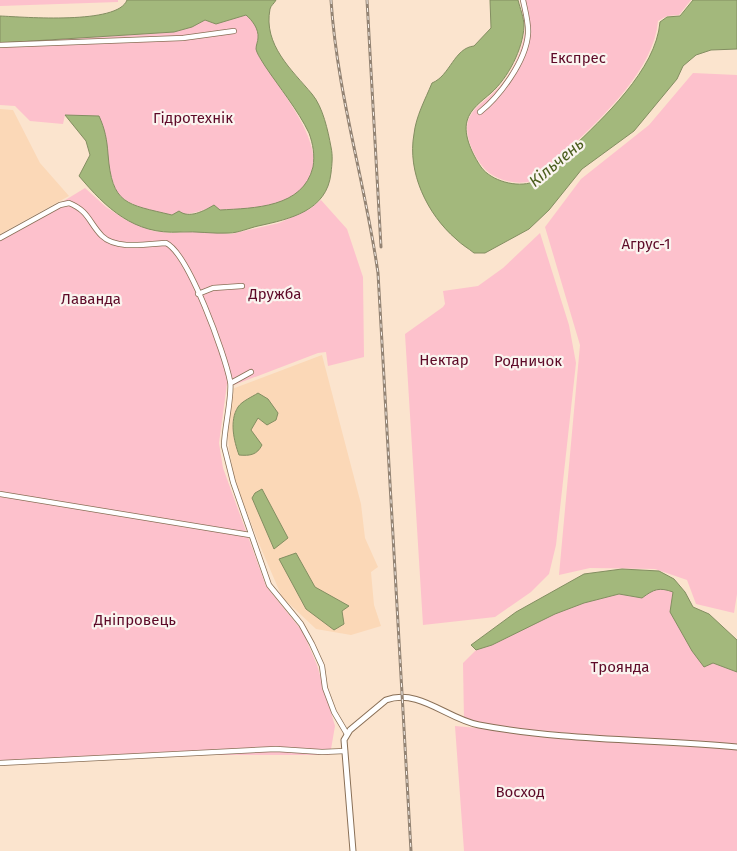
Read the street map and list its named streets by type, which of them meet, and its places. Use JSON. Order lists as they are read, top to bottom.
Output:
{
  "water": ["Кільчень"],
  "parks": [
    "Експрес",
    "Гідротехнік",
    "Агрус-1",
    "Дружба",
    "Лаванда",
    "Нектар",
    "Родничок",
    "Дніпровець",
    "Троянда",
    "Восход"
  ]
}
